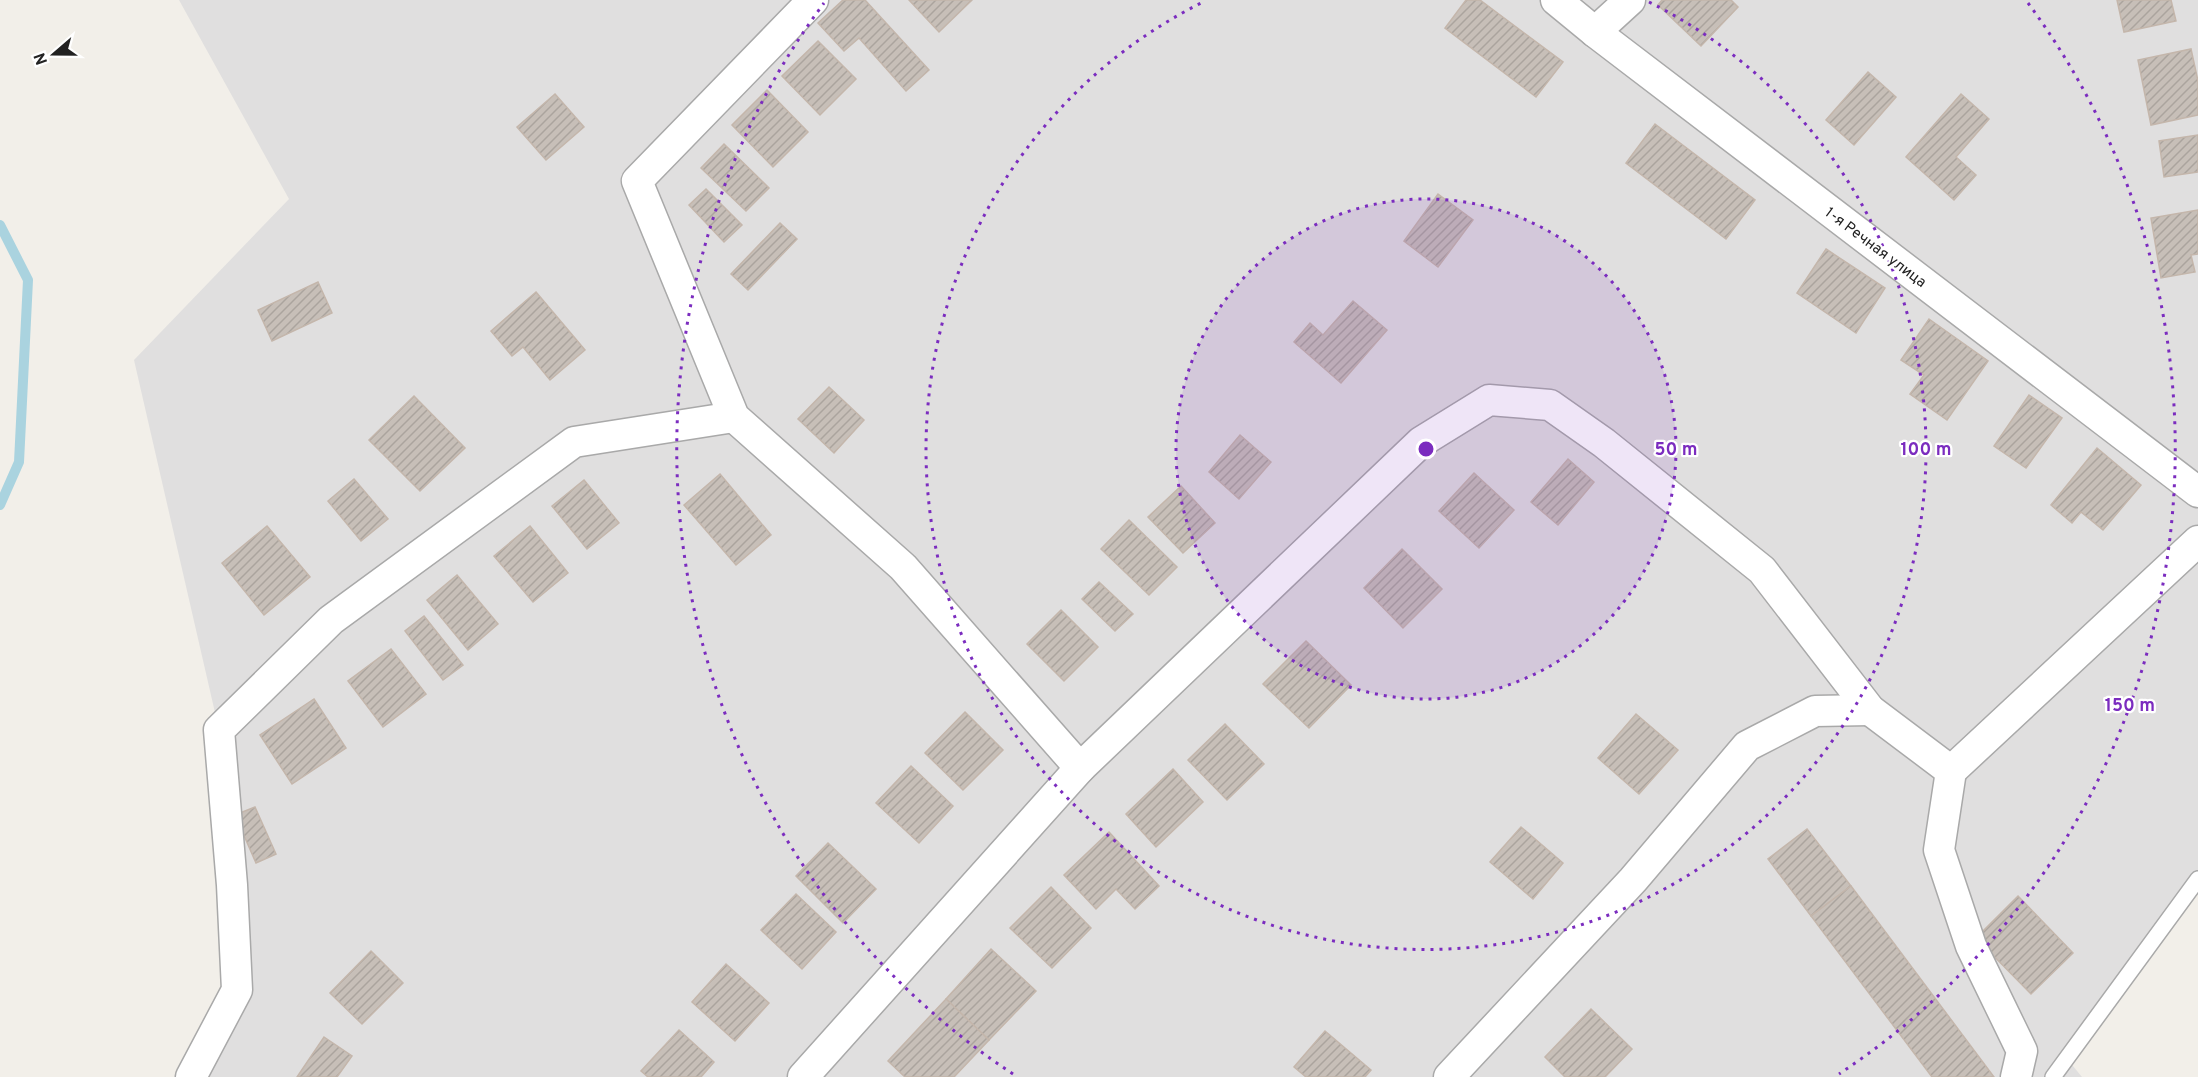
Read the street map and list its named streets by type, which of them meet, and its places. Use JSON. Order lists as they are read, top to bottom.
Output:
{
  "streets": {
    "street": ["1-я Речная улица"]
  },
  "north": "left",
  "rings": ["50 m", "100 m", "150 m"]
}
